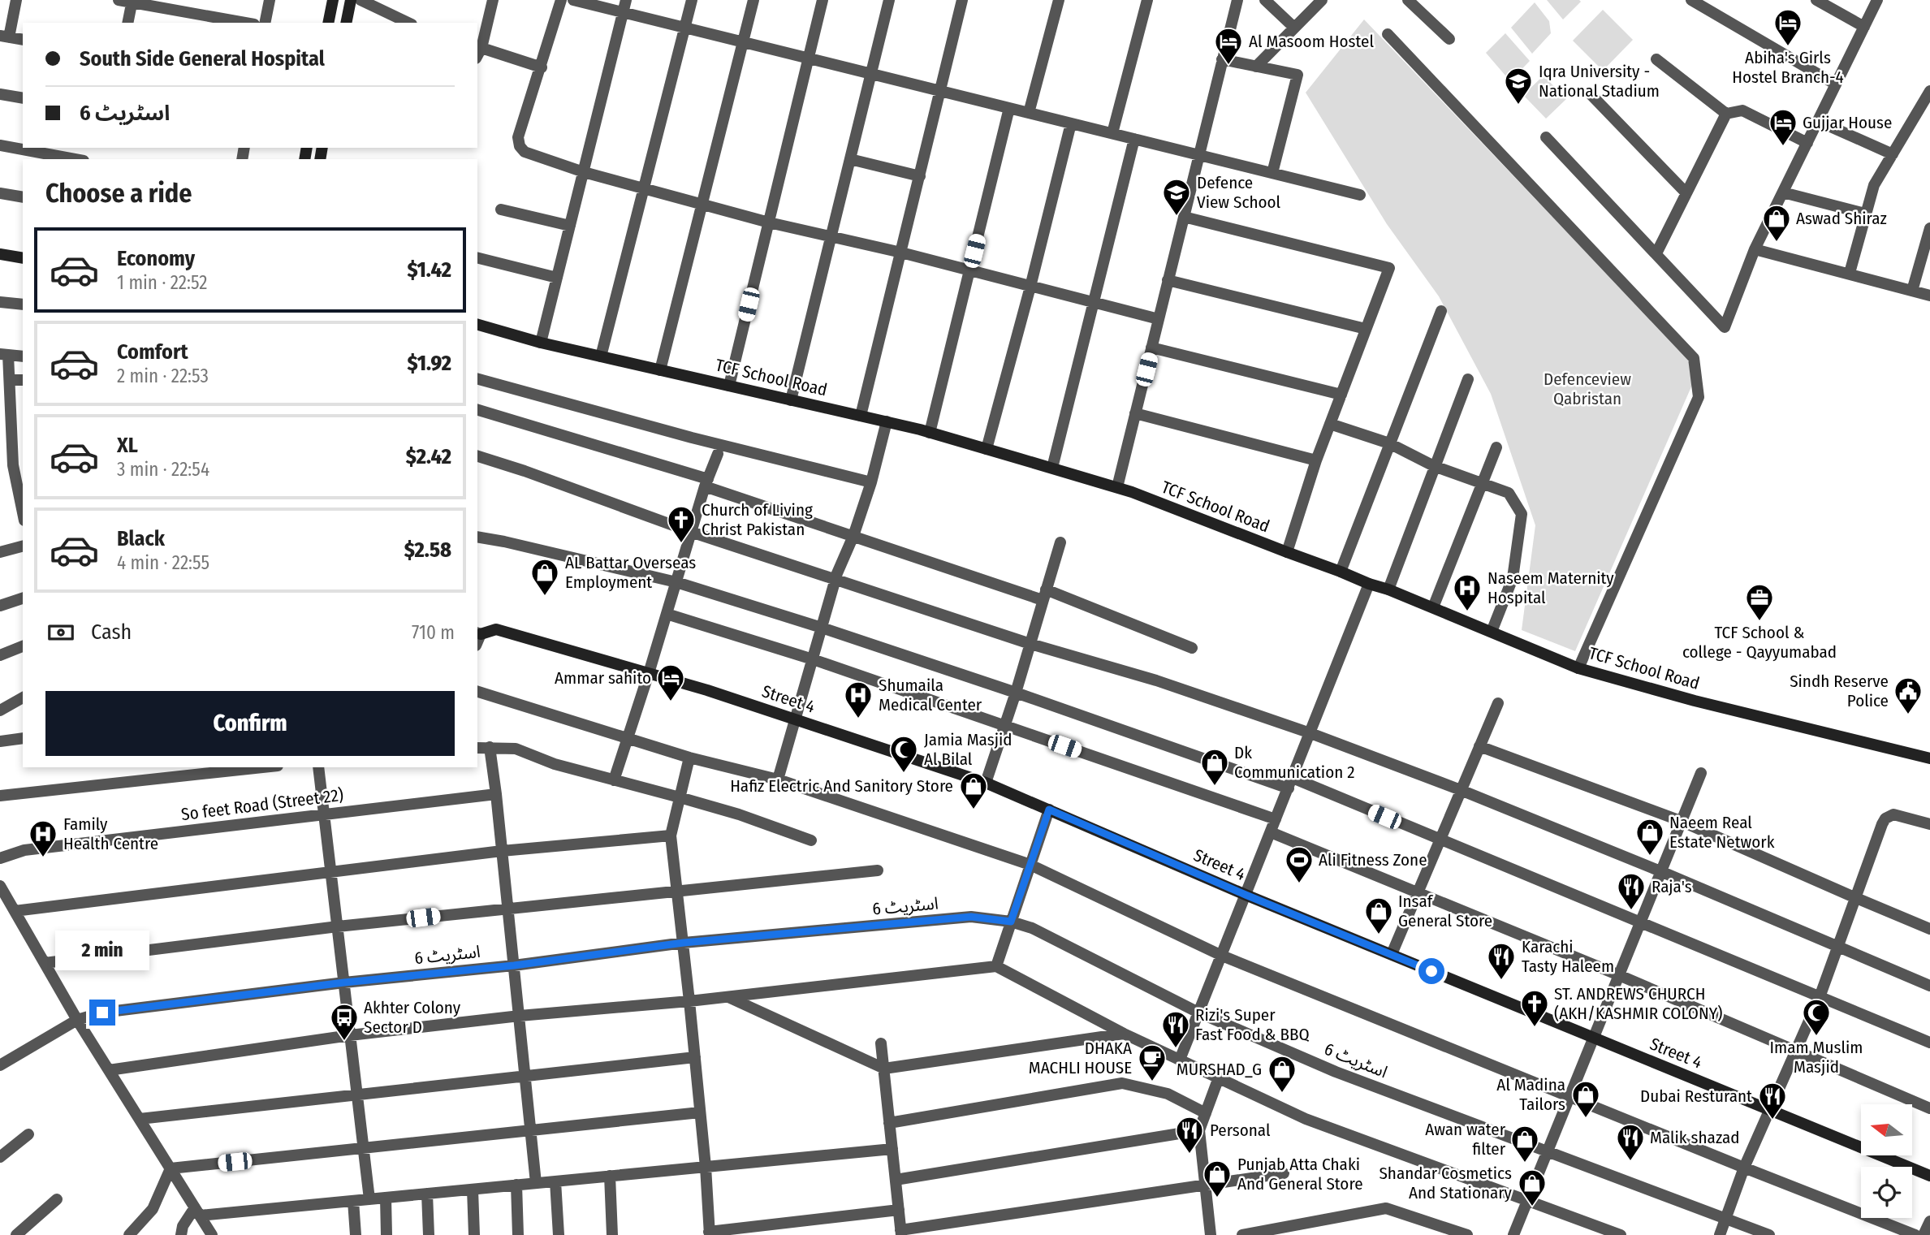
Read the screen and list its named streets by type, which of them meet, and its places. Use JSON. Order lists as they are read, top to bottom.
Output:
{
  "streets": {
    "street": [
      "TCF School Road",
      "Street 4",
      "So feet Road (Street 22)",
      "اسٹریٹ 6"
    ]
  },
  "parks": ["Defenceview Qabristan"],
  "places": {
    "hotel": [
      "Abiha's Girls Hostel Branch-4",
      "Al Masoom Hostel",
      "Gujjar House",
      "Ammar sahito"
    ],
    "school or university": ["Iqra University - National Stadium", "Defence View School"],
    "shop": [
      "Aswad Shiraz",
      "AL Battar Overseas Employment",
      "Dk Communication 2",
      "Hafiz Electric And Sanitory Store",
      "Naeem Real Estate Network",
      "Insaf General Store",
      "MURSHAD_G",
      "Al Madina Tailors",
      "Awan water filter",
      "Punjab Atta Chaki And General Store",
      "Shandar Cosmetics And Stationary"
    ],
    "church": ["Church of Living Christ Pakistan", "ST. ANDREWS CHURCH (AKH/KASHMIR COLONY)"],
    "hospital": ["Naseem Maternity Hospital", "Shumaila Medical Center", "Family Health Centre"],
    "office": ["TCF School & college - Qayyumabad"],
    "public building": ["Sindh Reserve Police"],
    "mosque": ["Jamia Masjid Al Bilal", "Imam Muslim Masjid"],
    "sports": ["Ali Fitness Zone"],
    "restaurant": [
      "Raja's",
      "Karachi Tasty Haleem",
      "Rizi's Super Fast Food & BBQ",
      "Dubai Resturant",
      "Personal",
      "Malik shazad"
    ],
    "bus stop": ["Akhter Colony Sector D"],
    "cafe": ["DHAKA MACHLI HOUSE"]
  },
  "north": "left",
  "page": {
    "banner": ["South Side General Hospital", "اسٹریٹ 6"],
    "heading": "Choose a ride",
    "list": [
      {
        "name": "Economy",
        "note": "1 min · 22:52",
        "value": "$1.42"
      },
      {
        "name": "Comfort",
        "note": "2 min · 22:53",
        "value": "$1.92"
      },
      {
        "name": "XL",
        "note": "3 min · 22:54",
        "value": "$2.42"
      },
      {
        "name": "Black",
        "note": "4 min · 22:55",
        "value": "$2.58"
      }
    ],
    "pay": ["Cash", "710 m"],
    "buttons": "Confirm",
    "bubble": "2 min"
  }
}
